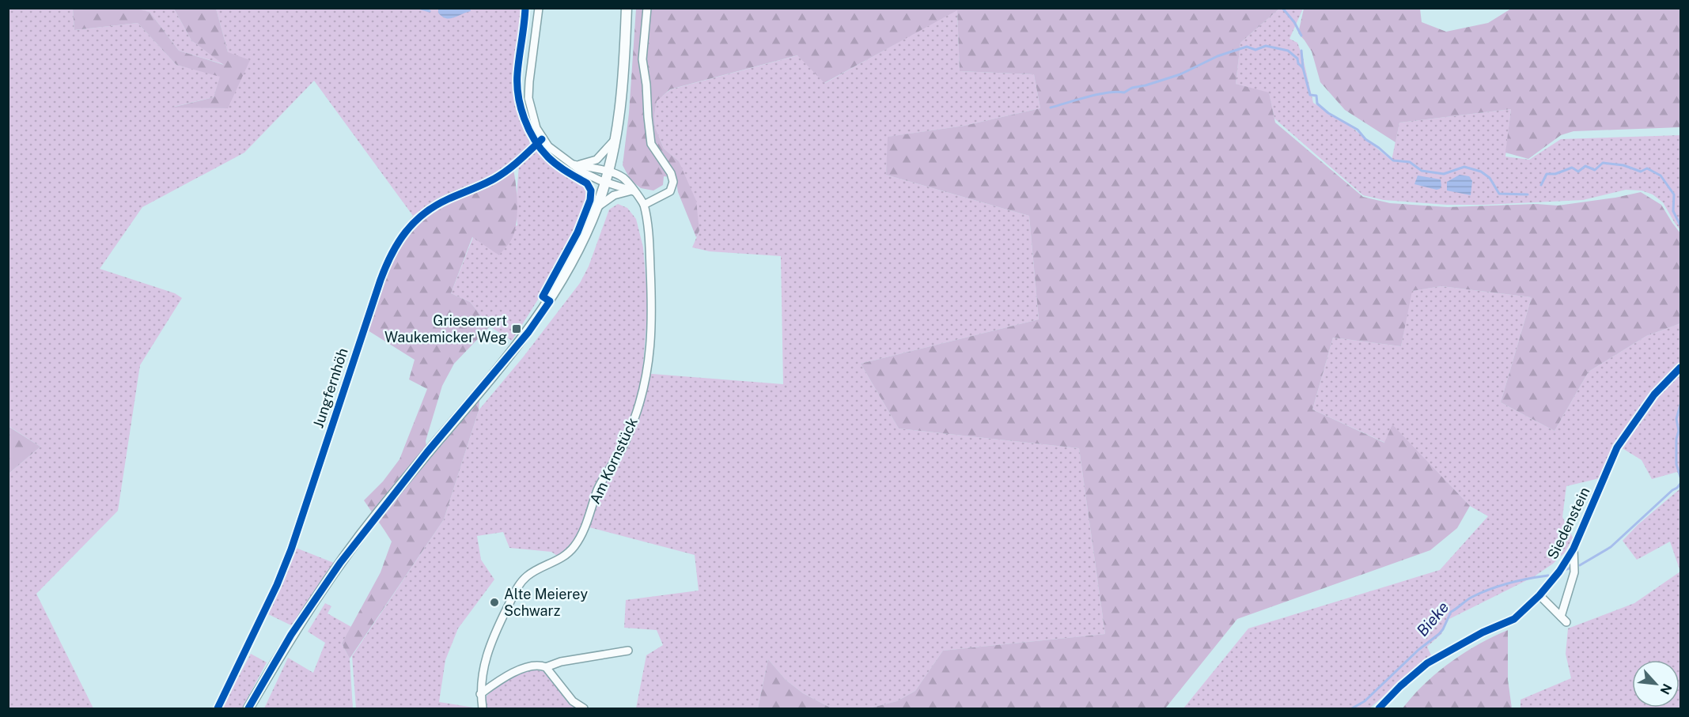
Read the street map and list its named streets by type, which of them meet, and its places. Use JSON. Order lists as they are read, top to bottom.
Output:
{
  "streets": {
    "street": ["Jungfernhöh", "Am Kornstück", "Siedenstein"]
  },
  "water": ["Bieke"],
  "places": {
    "transit": ["Griesemert Waukemicker Weg"],
    "other": ["Alte Meierey Schwarz"]
  },
  "north": "bottom right"
}
